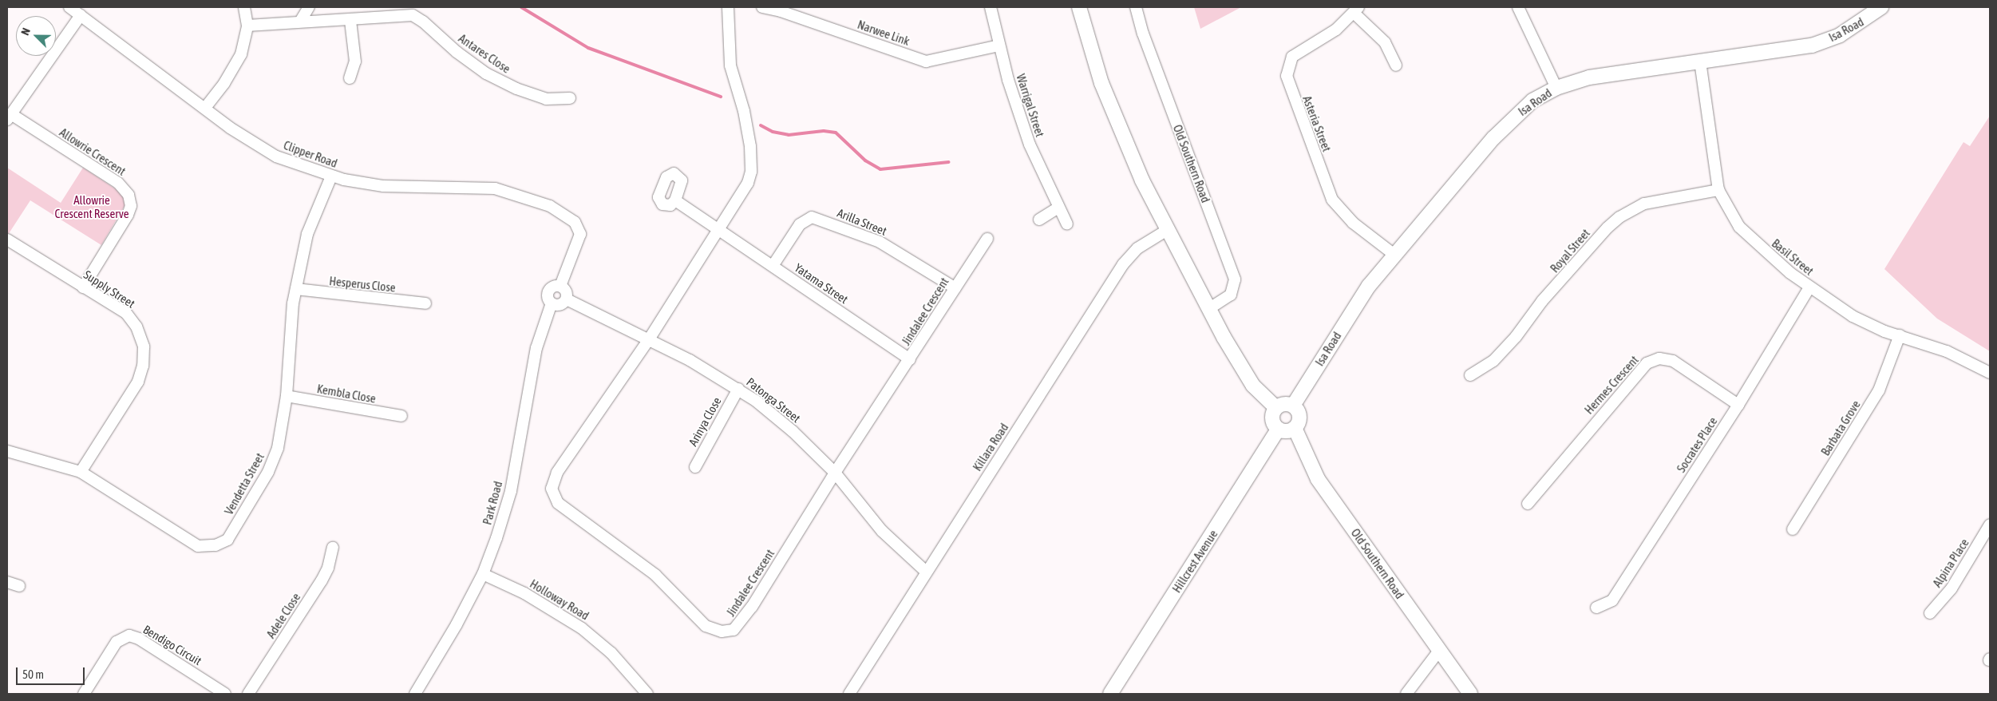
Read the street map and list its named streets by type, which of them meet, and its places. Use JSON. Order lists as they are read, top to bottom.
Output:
{
  "streets": {
    "main road": ["Isa Road", "Old Southern Road", "Hillcrest Avenue"],
    "street": [
      "Narwee Link",
      "Antares Close",
      "Warrigal Street",
      "Asteria Street",
      "Allowrie Crescent",
      "Clipper Road",
      "Arilla Street",
      "Royal Street",
      "Basil Street",
      "Yatama Street",
      "Hesperus Close",
      "Supply Street",
      "Jindalee Crescent",
      "Hermes Crescent",
      "Kembla Close",
      "Patonga Street",
      "Arinya Close",
      "Barbata Grove",
      "Socrates Place",
      "Killara Road",
      "Vendetta Street",
      "Park Road",
      "Alpina Place",
      "Holloway Road",
      "Adele Close",
      "Bendigo Circuit"
    ]
  },
  "crossings": [
    ["Isa Road", "Asteria Street"],
    ["Isa Road", "Old Southern Road"],
    ["Isa Road", "Basil Street"],
    ["Isa Road", "Hillcrest Avenue"],
    ["Narwee Link", "Warrigal Street"],
    ["Allowrie Crescent", "Supply Street"],
    ["Clipper Road", "Patonga Street"],
    ["Clipper Road", "Vendetta Street"],
    ["Clipper Road", "Park Road"],
    ["Old Southern Road", "Hillcrest Avenue"],
    ["Arilla Street", "Yatama Street"],
    ["Arilla Street", "Jindalee Crescent"],
    ["Royal Street", "Basil Street"],
    ["Basil Street", "Barbata Grove"],
    ["Basil Street", "Socrates Place"],
    ["Yatama Street", "Jindalee Crescent"],
    ["Hesperus Close", "Vendetta Street"],
    ["Supply Street", "Vendetta Street"],
    ["Jindalee Crescent", "Patonga Street"],
    ["Hermes Crescent", "Socrates Place"],
    ["Kembla Close", "Vendetta Street"],
    ["Patonga Street", "Arinya Close"],
    ["Patonga Street", "Killara Road"],
    ["Patonga Street", "Park Road"],
    ["Park Road", "Holloway Road"]
  ],
  "parks": ["Allowrie Crescent Reserve"],
  "scale_bar": "50 m",
  "north": "top left"
}
